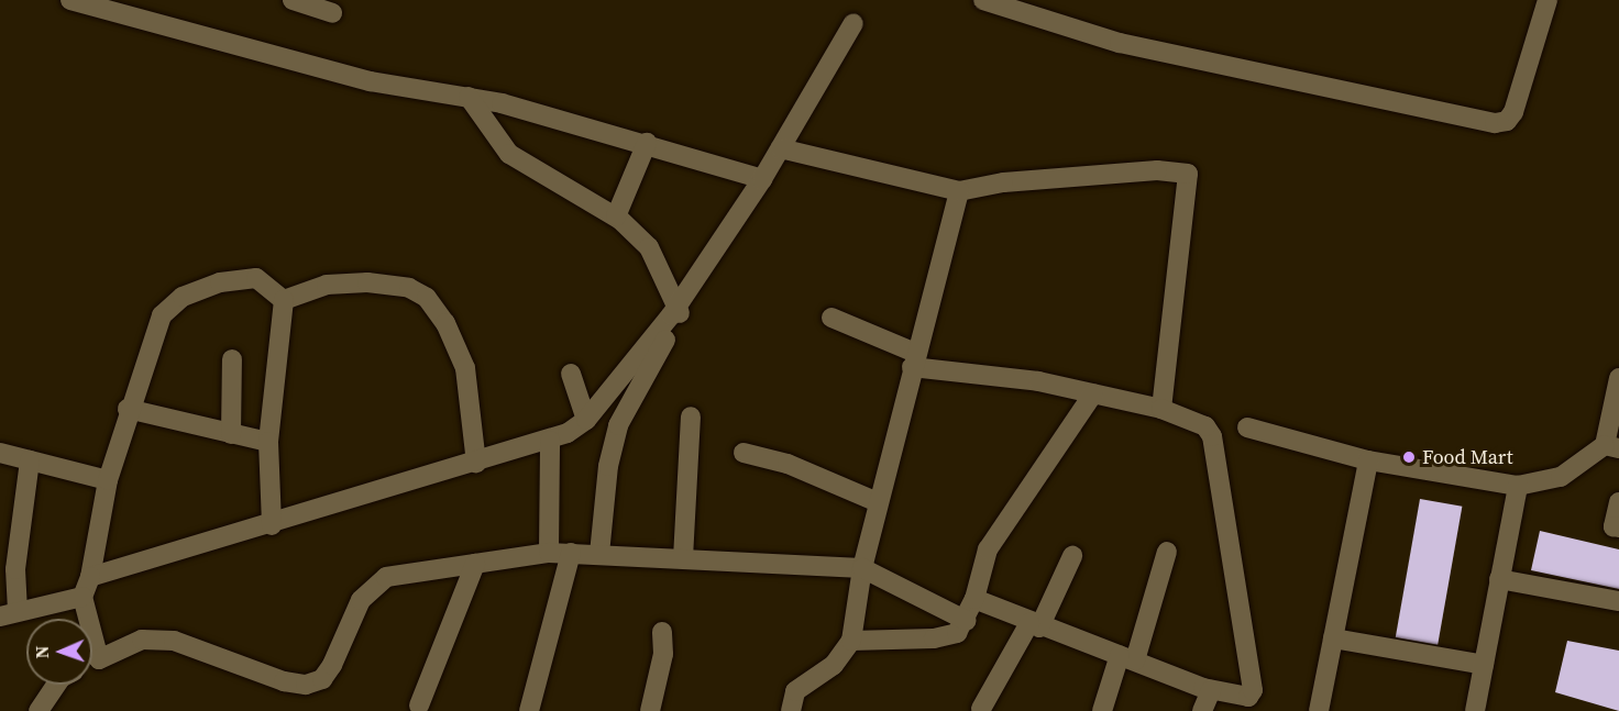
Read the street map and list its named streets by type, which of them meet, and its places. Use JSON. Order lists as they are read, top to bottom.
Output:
{
  "places": ["Food Mart"],
  "north": "left"
}
